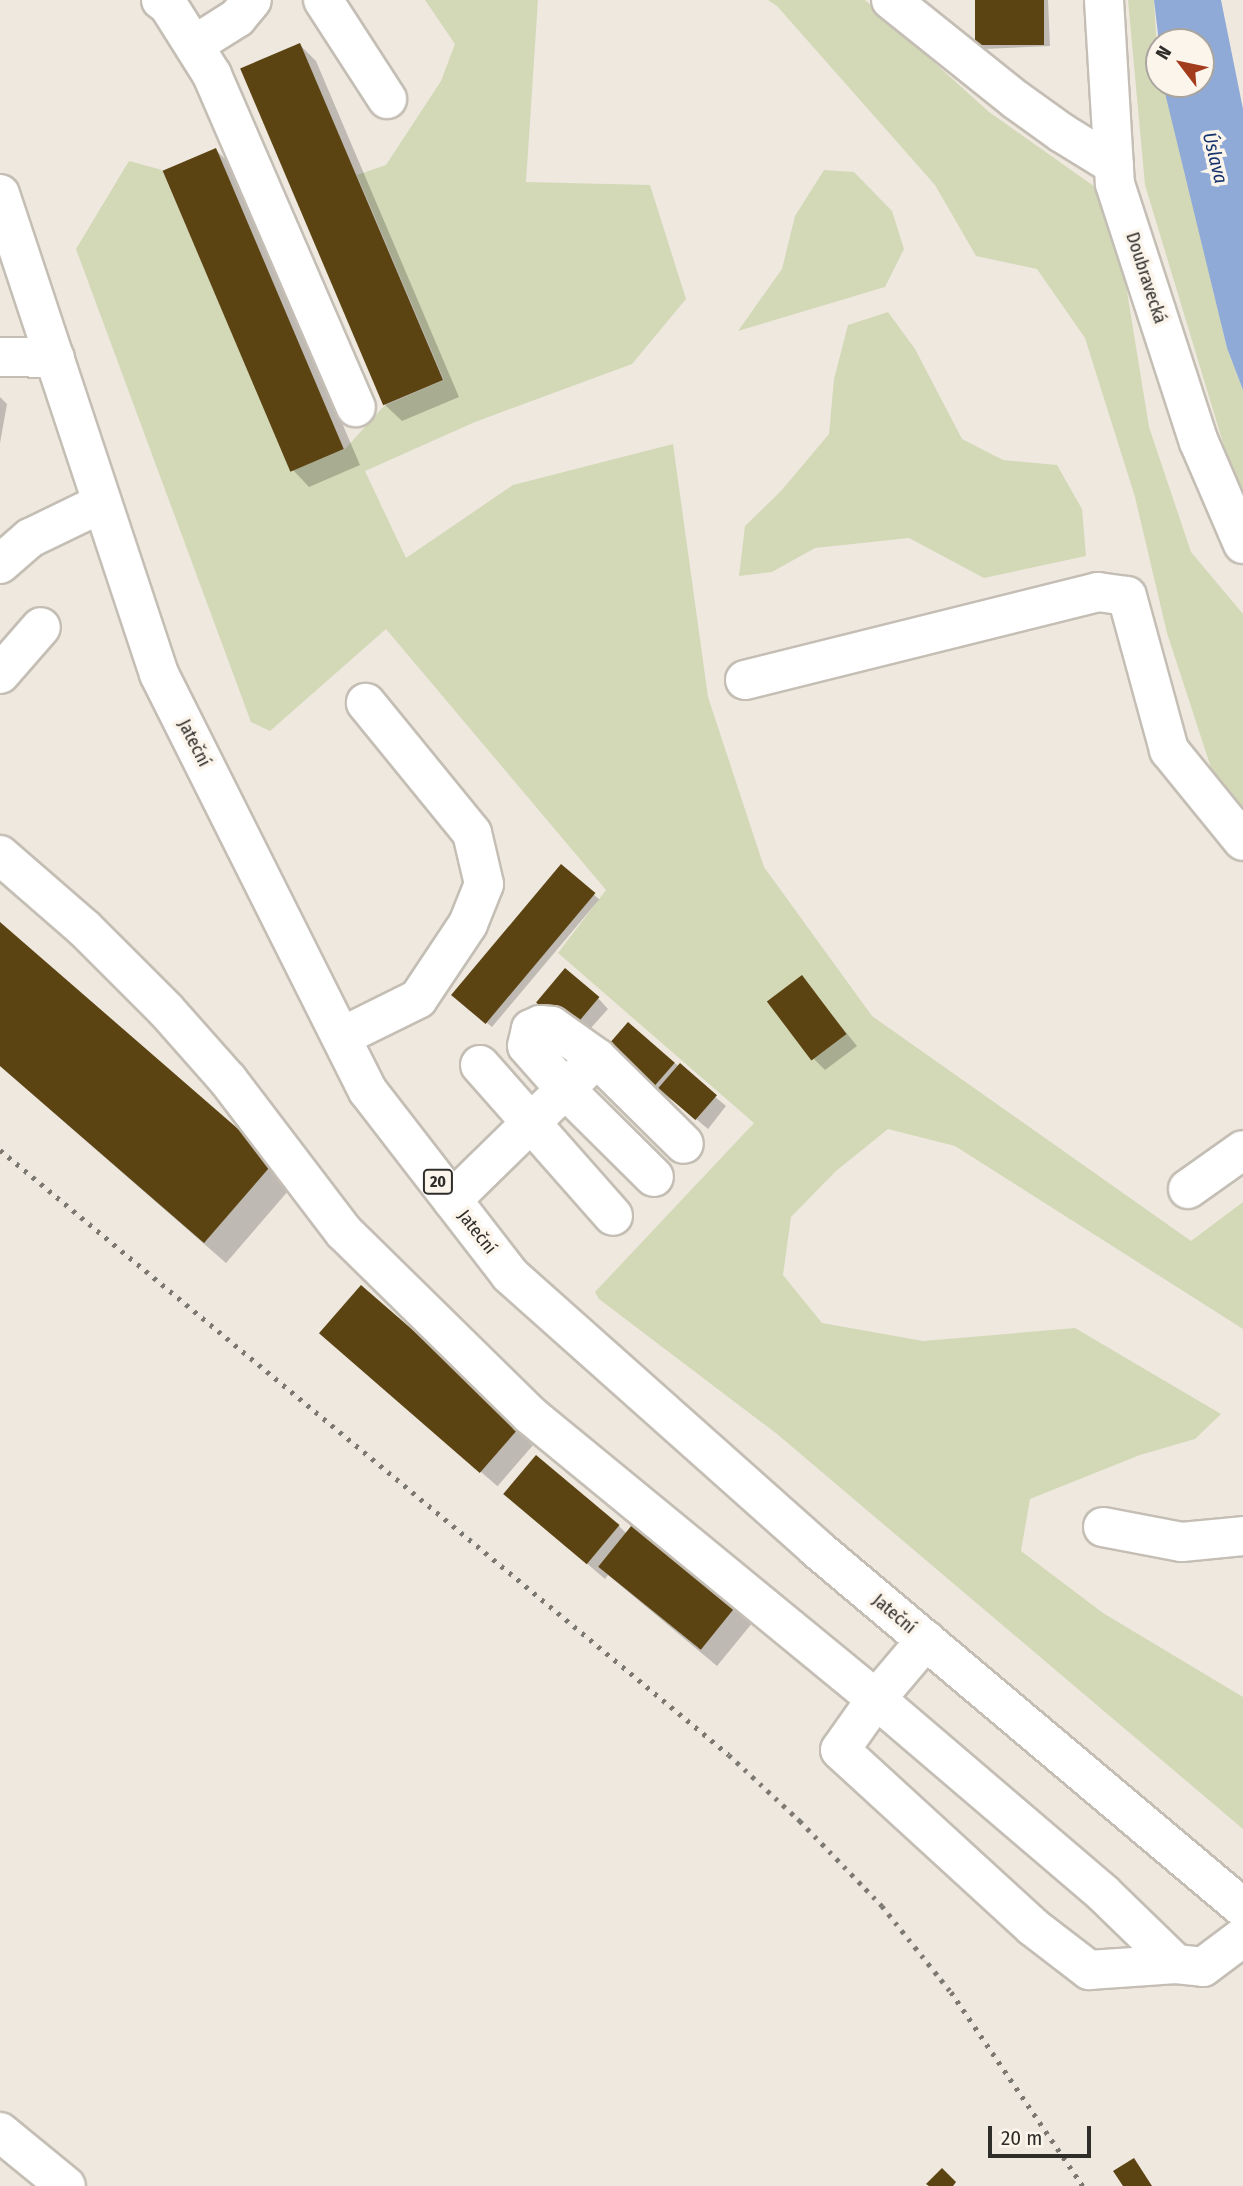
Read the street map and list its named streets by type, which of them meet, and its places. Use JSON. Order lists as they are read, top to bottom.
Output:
{
  "streets": {
    "main road": ["Doubravecká", "Jateční", "20"]
  },
  "water": ["Úslava"],
  "scale_bar": "20 m",
  "north": "top left"
}
